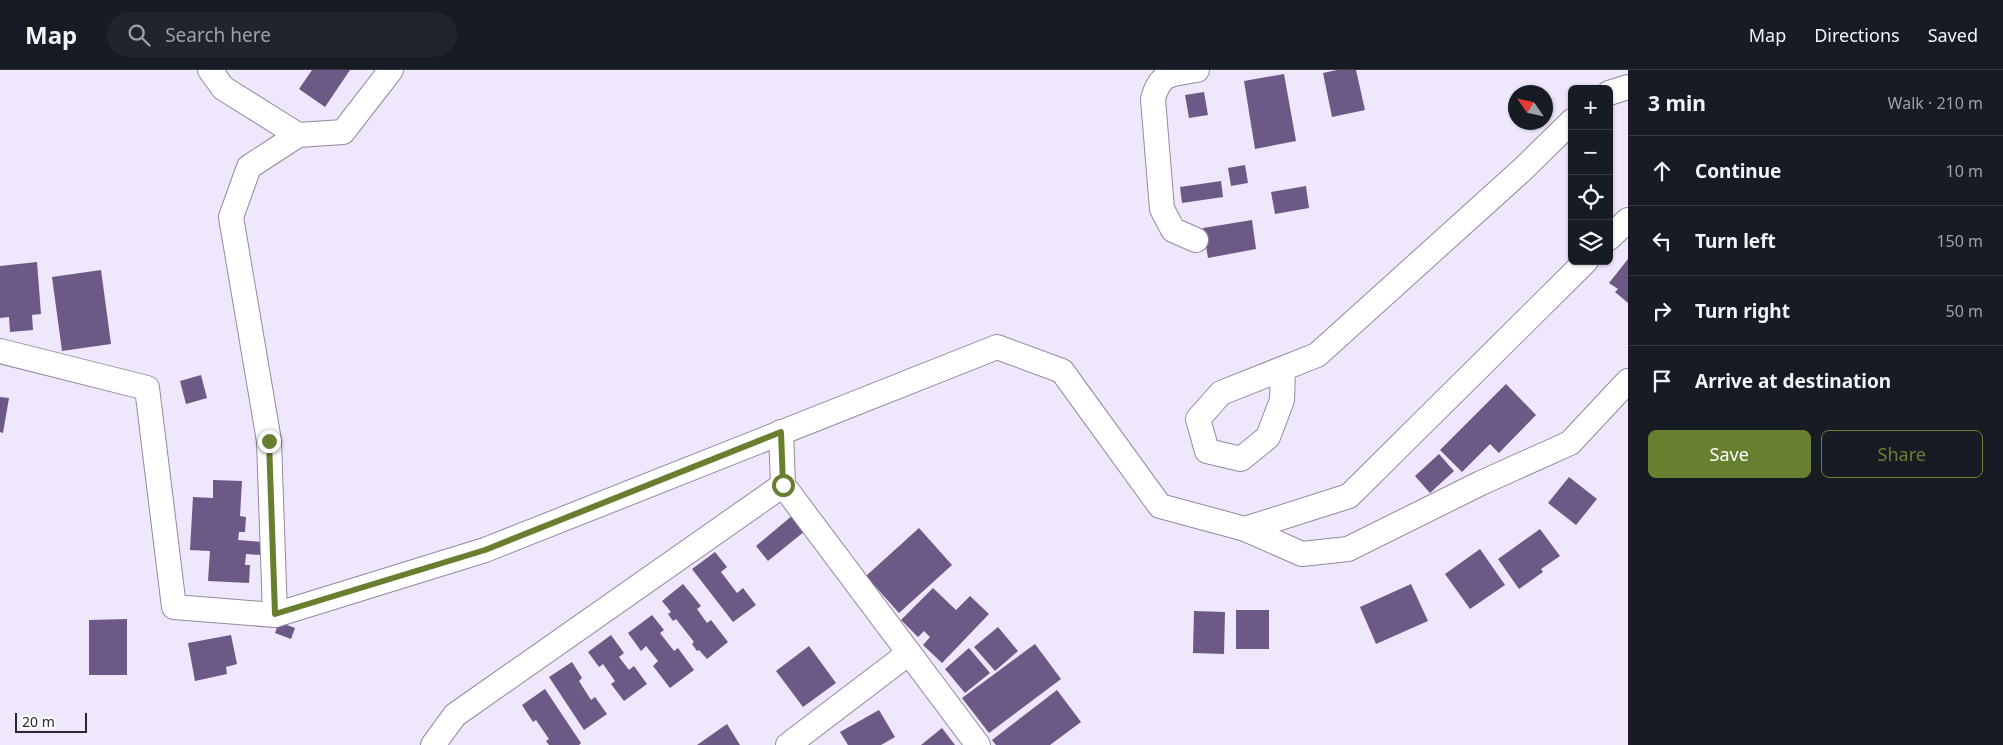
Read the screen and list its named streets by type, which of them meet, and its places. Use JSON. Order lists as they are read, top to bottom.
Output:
{
  "scale_bar": "20 m",
  "north": "top left",
  "page": {
    "header": "Map",
    "search": "Search here",
    "nav": ["Map", "Directions", "Saved"],
    "heading": ["3 min", "Walk · 210 m"],
    "map_buttons": ["+", "−"],
    "list": [
      ["Continue", "10 m"],
      ["Turn left", "150 m"],
      ["Turn right", "50 m"],
      "Arrive at destination"
    ],
    "buttons": ["Save", "Share"],
    "scale": "20 m"
  }
}
